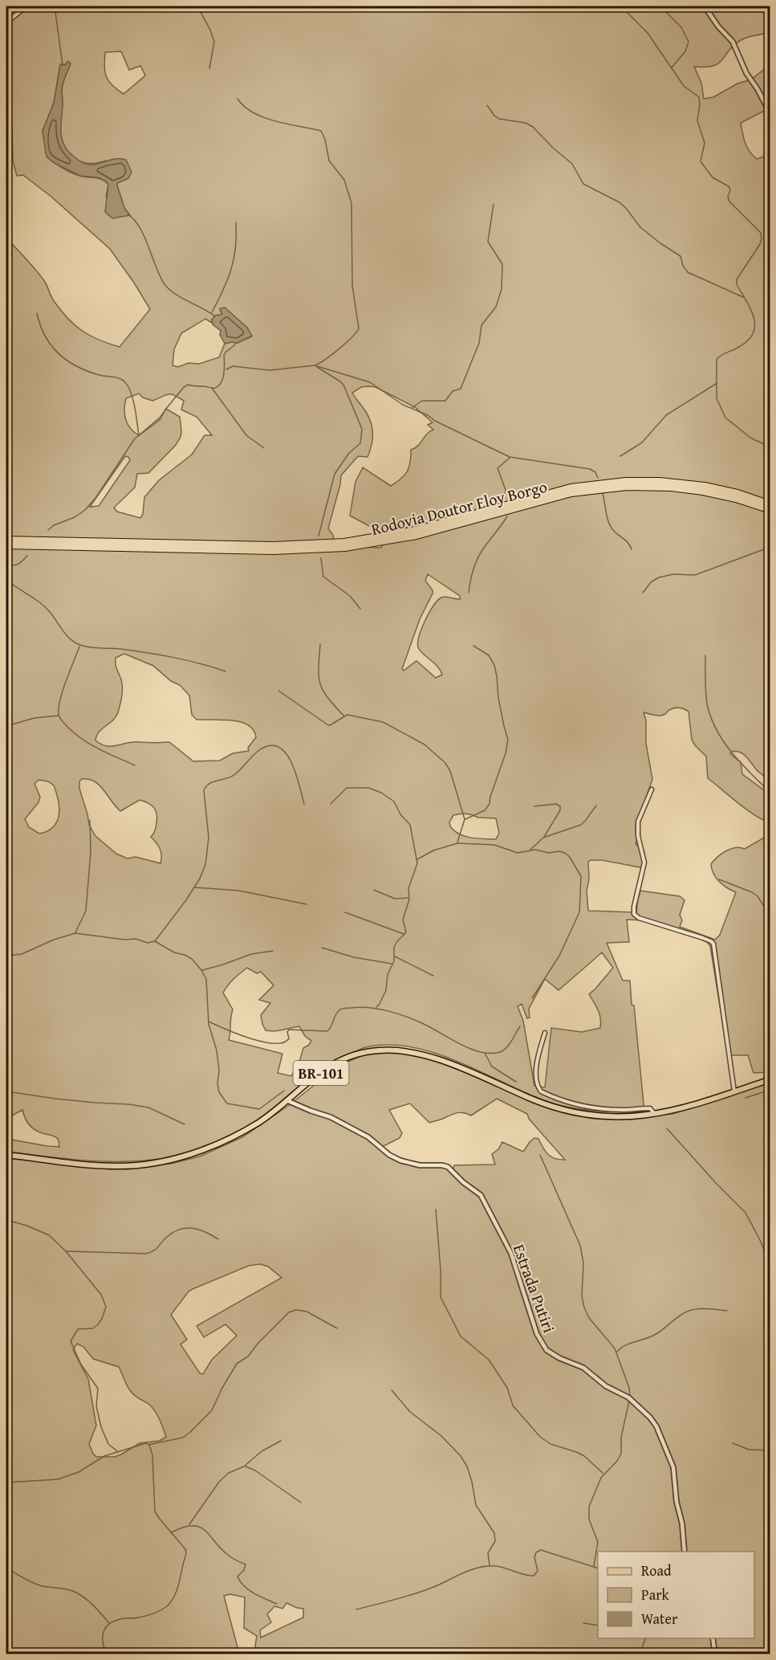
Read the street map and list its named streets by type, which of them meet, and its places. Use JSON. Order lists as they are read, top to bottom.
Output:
{
  "streets": {
    "highway": ["Rodovia Doutor Eloy Borgo"],
    "main road": ["BR-101"],
    "street": ["Estrada Putiri"]
  },
  "crossings": [
    ["BR-101", "Estrada Putiri"]
  ],
  "legend": ["Road", "Park", "Water"]
}
